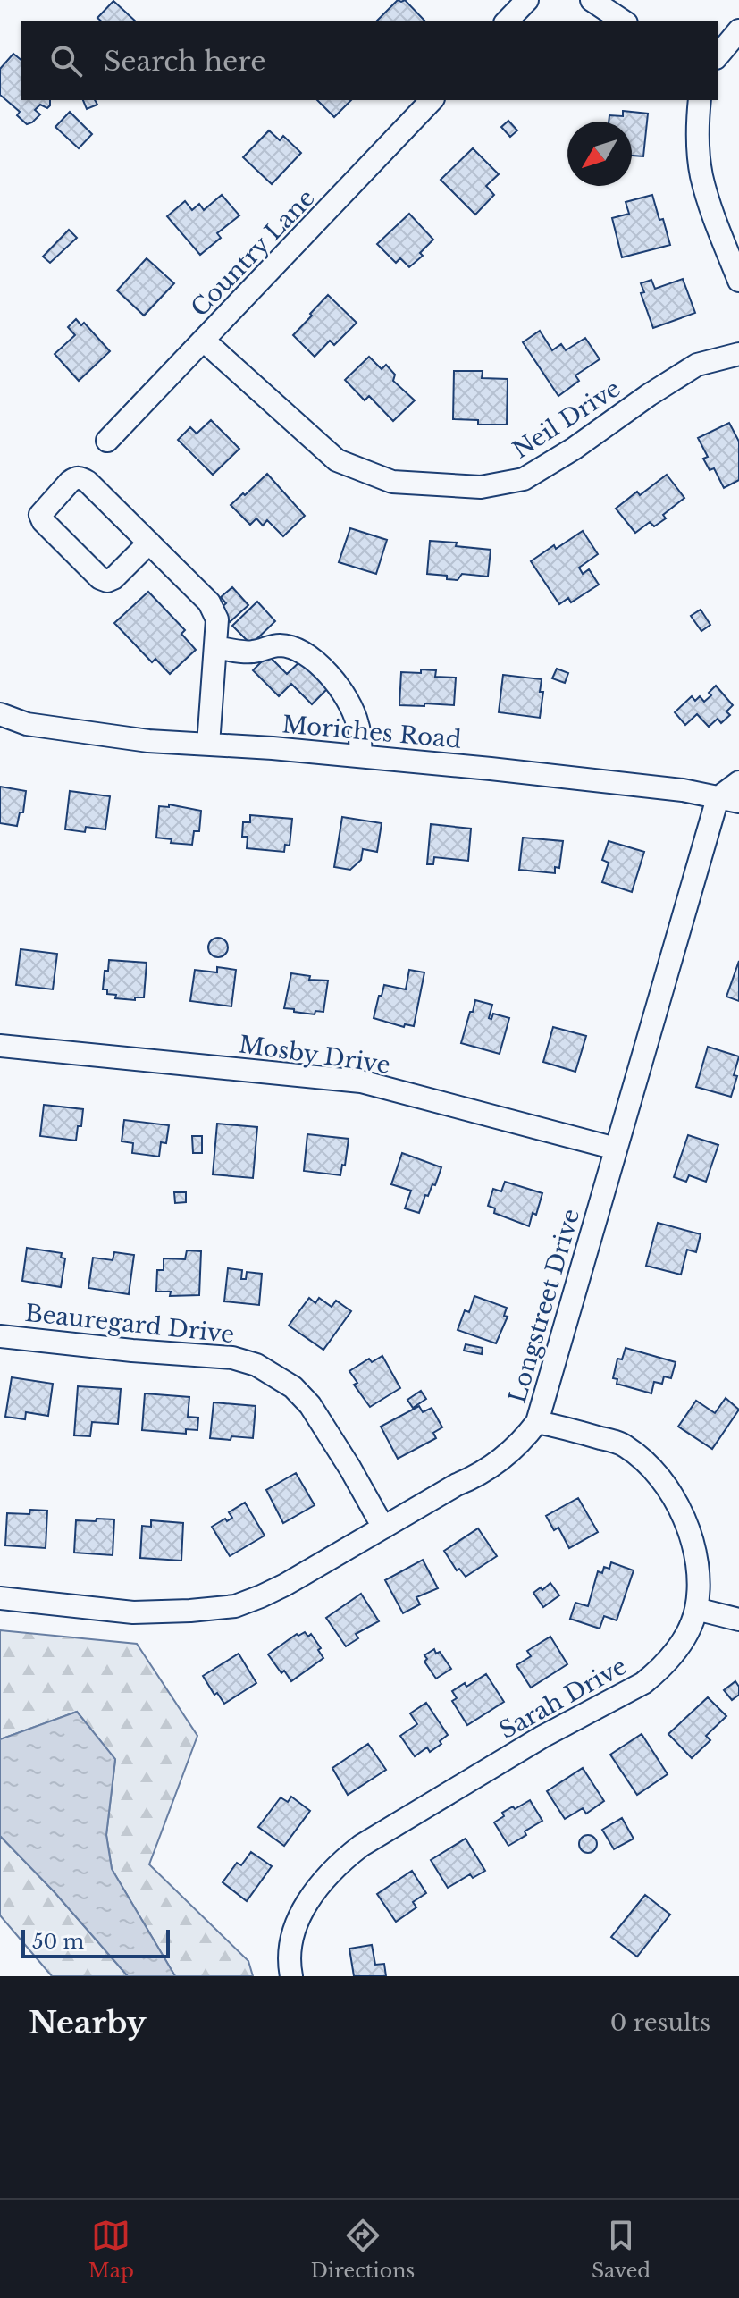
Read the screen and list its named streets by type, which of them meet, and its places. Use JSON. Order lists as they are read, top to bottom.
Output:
{
  "streets": {
    "street": [
      "Country Lane",
      "Neil Drive",
      "Moriches Road",
      "Mosby Drive",
      "Longstreet Drive",
      "Beauregard Drive",
      "Sarah Drive"
    ]
  },
  "crossings": [
    ["Country Lane", "Neil Drive"],
    ["Moriches Road", "Longstreet Drive"],
    ["Mosby Drive", "Longstreet Drive"],
    ["Longstreet Drive", "Beauregard Drive"],
    ["Longstreet Drive", "Sarah Drive"]
  ],
  "scale_bar": "50 m",
  "north": "bottom left",
  "page": {
    "search": "Search here",
    "scale": "50 m",
    "heading": ["Nearby", "0 results"],
    "nav": ["Map", "Directions", "Saved"]
  }
}
